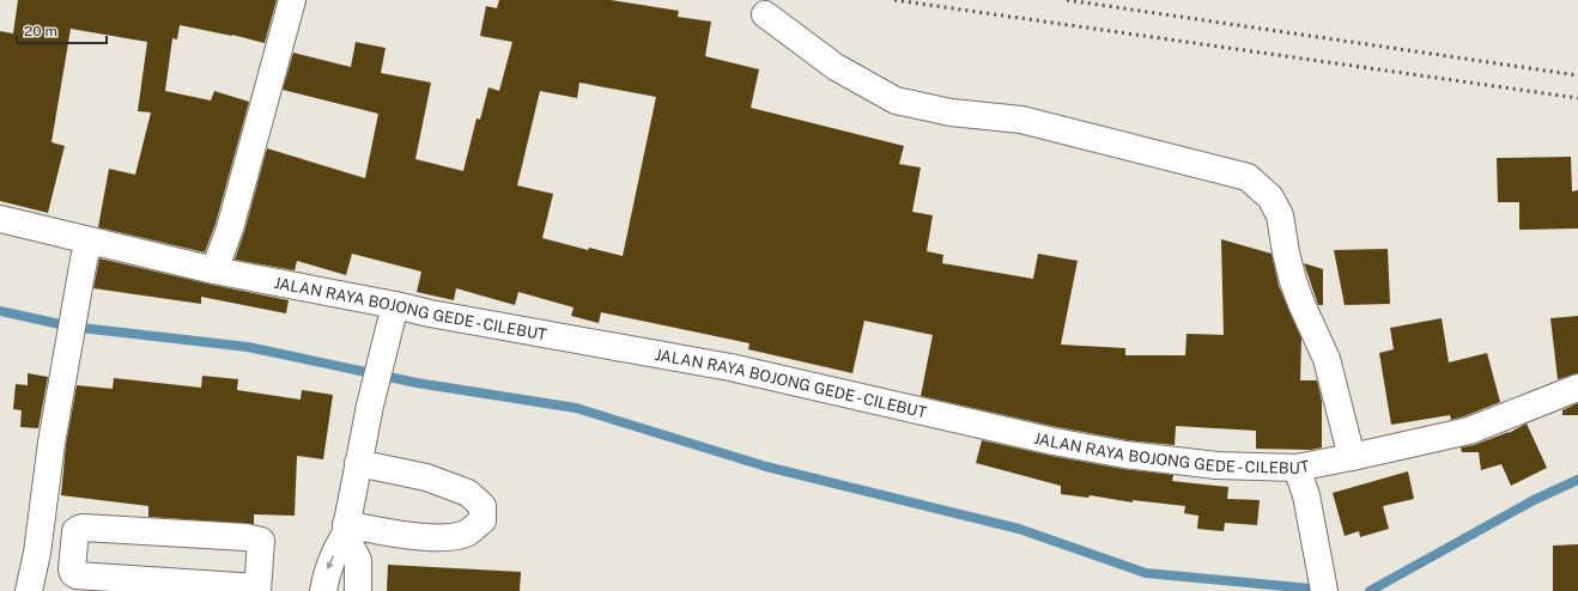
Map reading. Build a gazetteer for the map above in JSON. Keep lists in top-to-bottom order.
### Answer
{
  "streets": {
    "street": ["JALAN RAYA BOJONG GEDE - CILEBUT"]
  },
  "scale_bar": "20 m"
}
